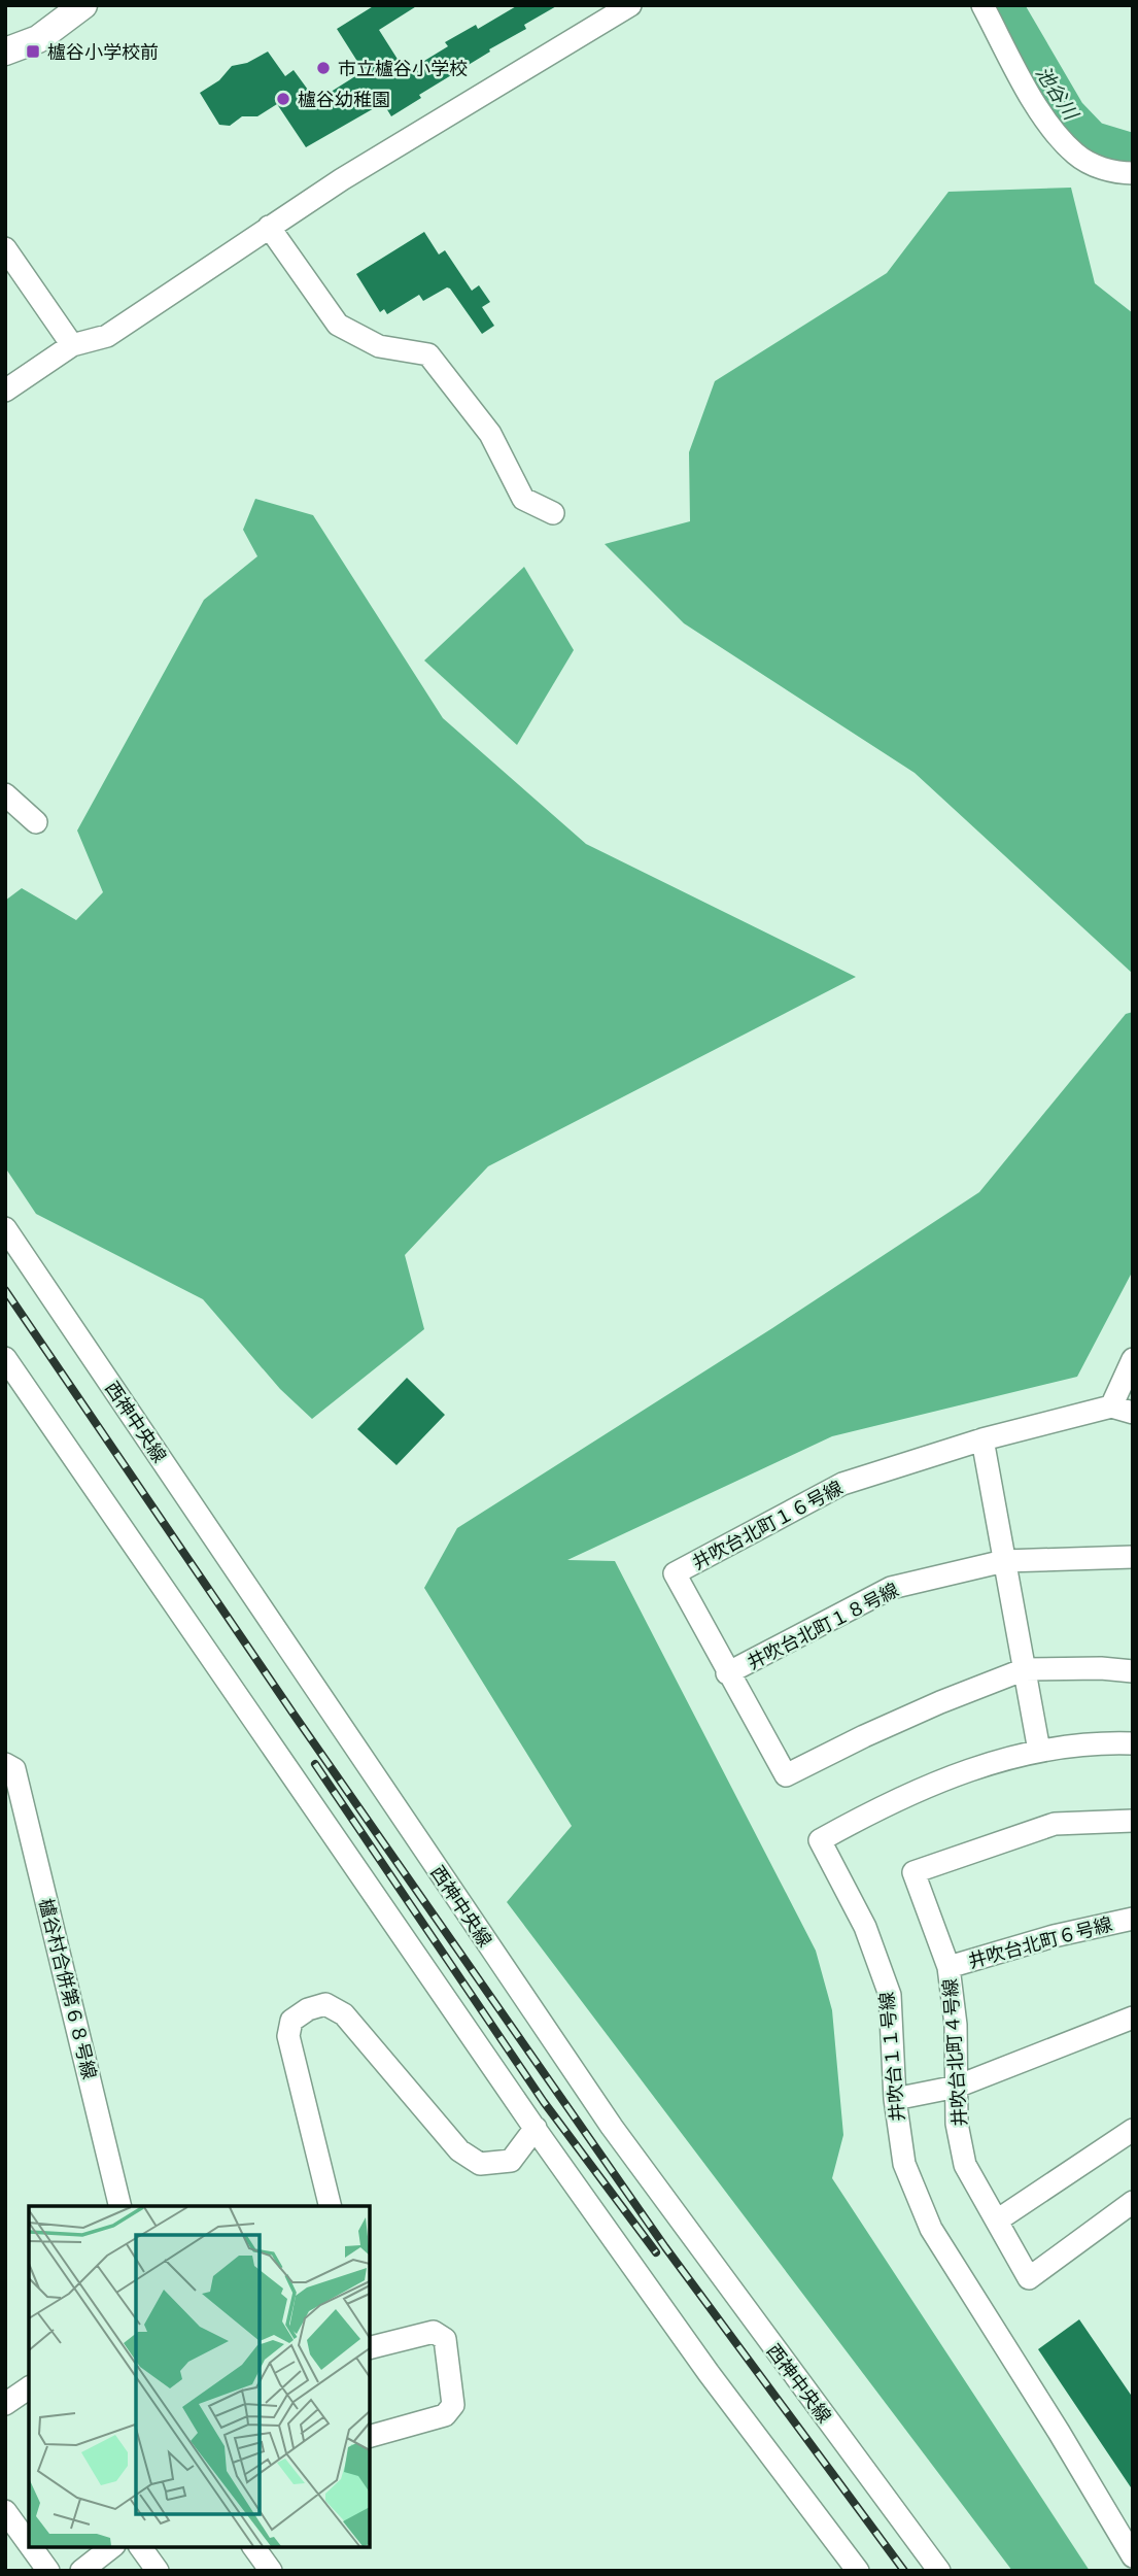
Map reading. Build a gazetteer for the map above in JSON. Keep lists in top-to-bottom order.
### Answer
{
  "streets": {
    "street": [
      "西神中央線",
      "井吹台北町１６号線",
      "井吹台北町１８号線",
      "井吹台北町６号線",
      "櫨谷村合併第６８号線",
      "井吹台北町４号線",
      "井吹台１１号線"
    ]
  },
  "crossings": [
    ["井吹台北町１６号線", "井吹台北町１８号線"],
    ["井吹台北町６号線", "井吹台北町４号線"]
  ],
  "water": ["池谷川"],
  "places": {
    "transit": ["櫨谷小学校前"],
    "other": ["市立櫨谷小学校", "櫨谷幼稚園"]
  }
}
